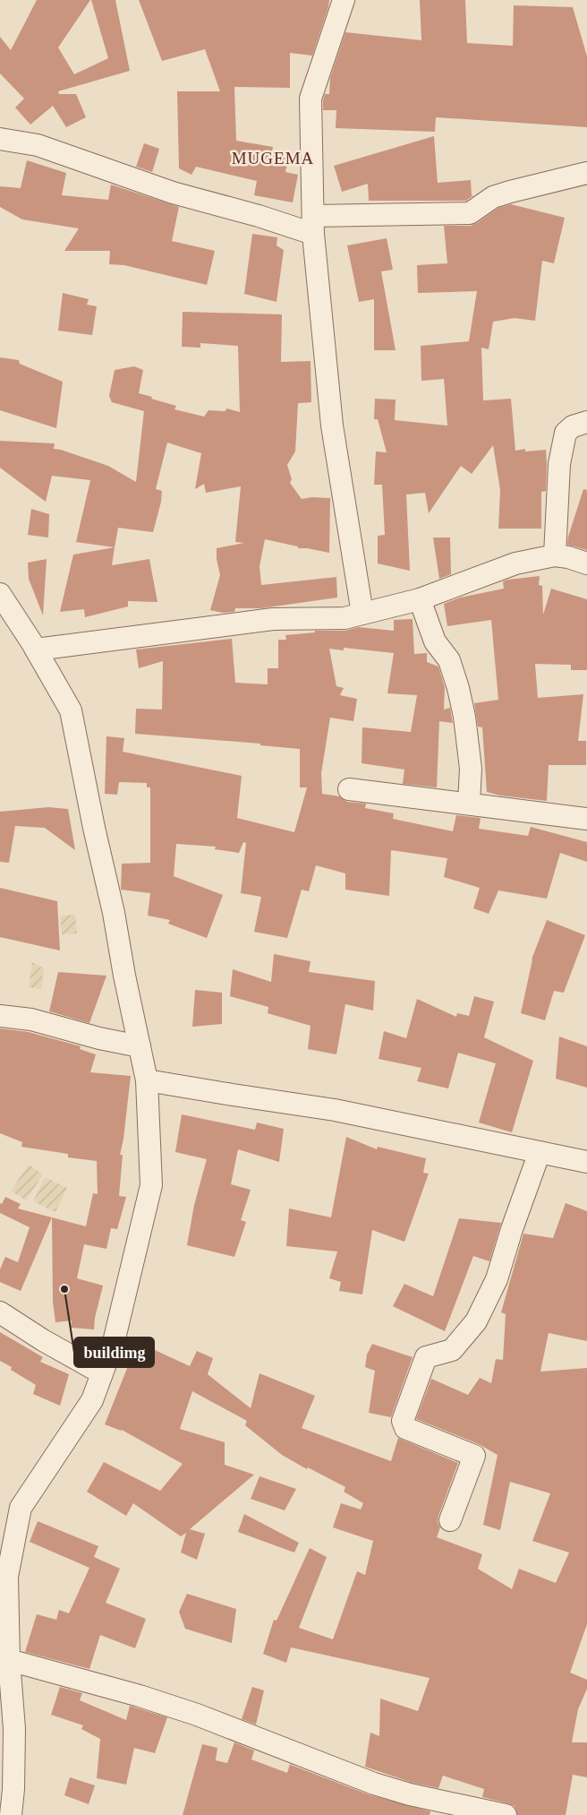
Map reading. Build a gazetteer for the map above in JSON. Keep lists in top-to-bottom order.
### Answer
{
  "districts": ["MUGEMA"],
  "places": ["buildimg"]
}
